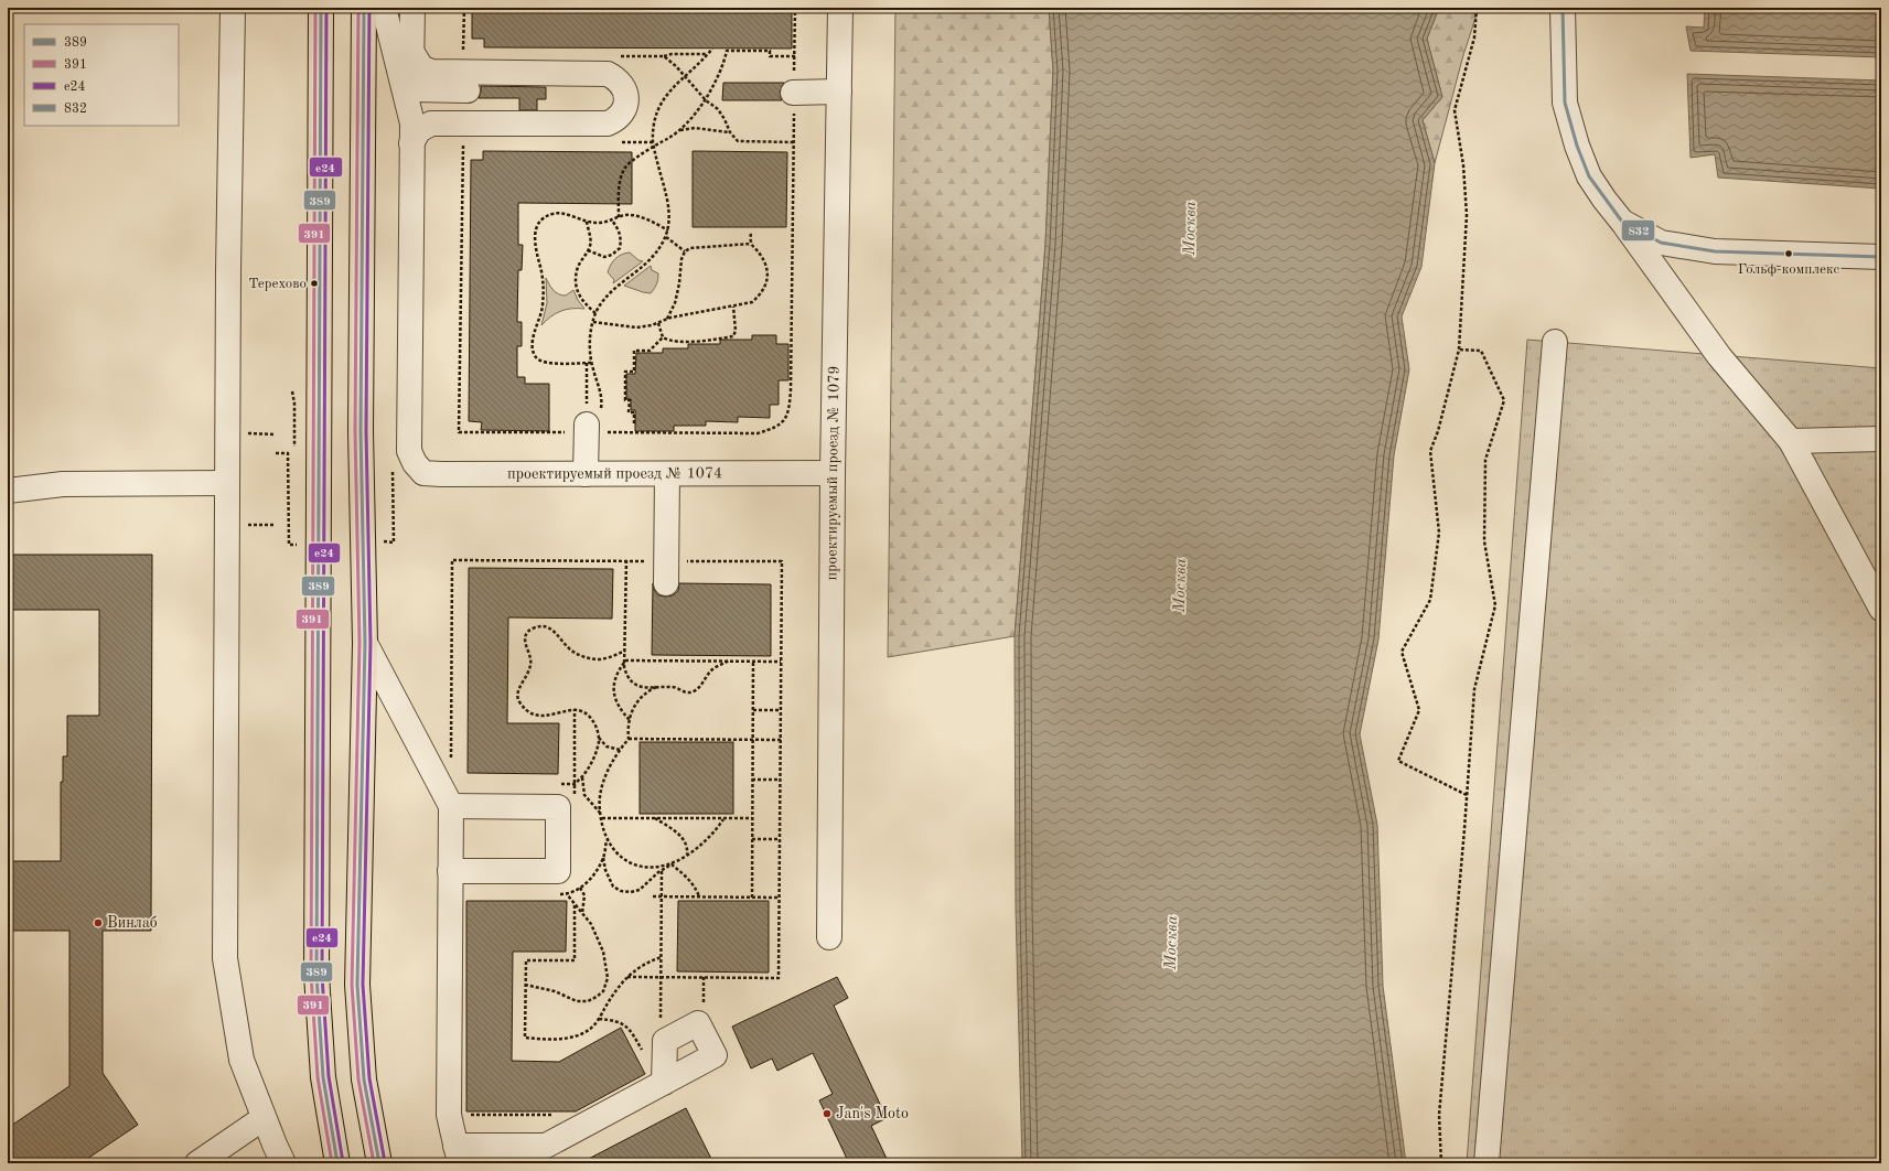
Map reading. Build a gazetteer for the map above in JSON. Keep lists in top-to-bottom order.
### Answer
{
  "streets": {
    "street": ["проектируемый проезд № 1079", "проектируемый проезд № 1074"]
  },
  "crossings": [
    ["проектируемый проезд № 1079", "проектируемый проезд № 1074"]
  ],
  "water": ["Москва"],
  "places": [
    "Гольф-комплекс",
    "Терехово",
    "Винлаб",
    "Jan's Moto"
  ],
  "lines": [
    "transit line 389",
    "transit line 391",
    "transit line е24",
    "transit line 832"
  ],
  "legend": [
    "389",
    "391",
    "е24",
    "832"
  ]
}
